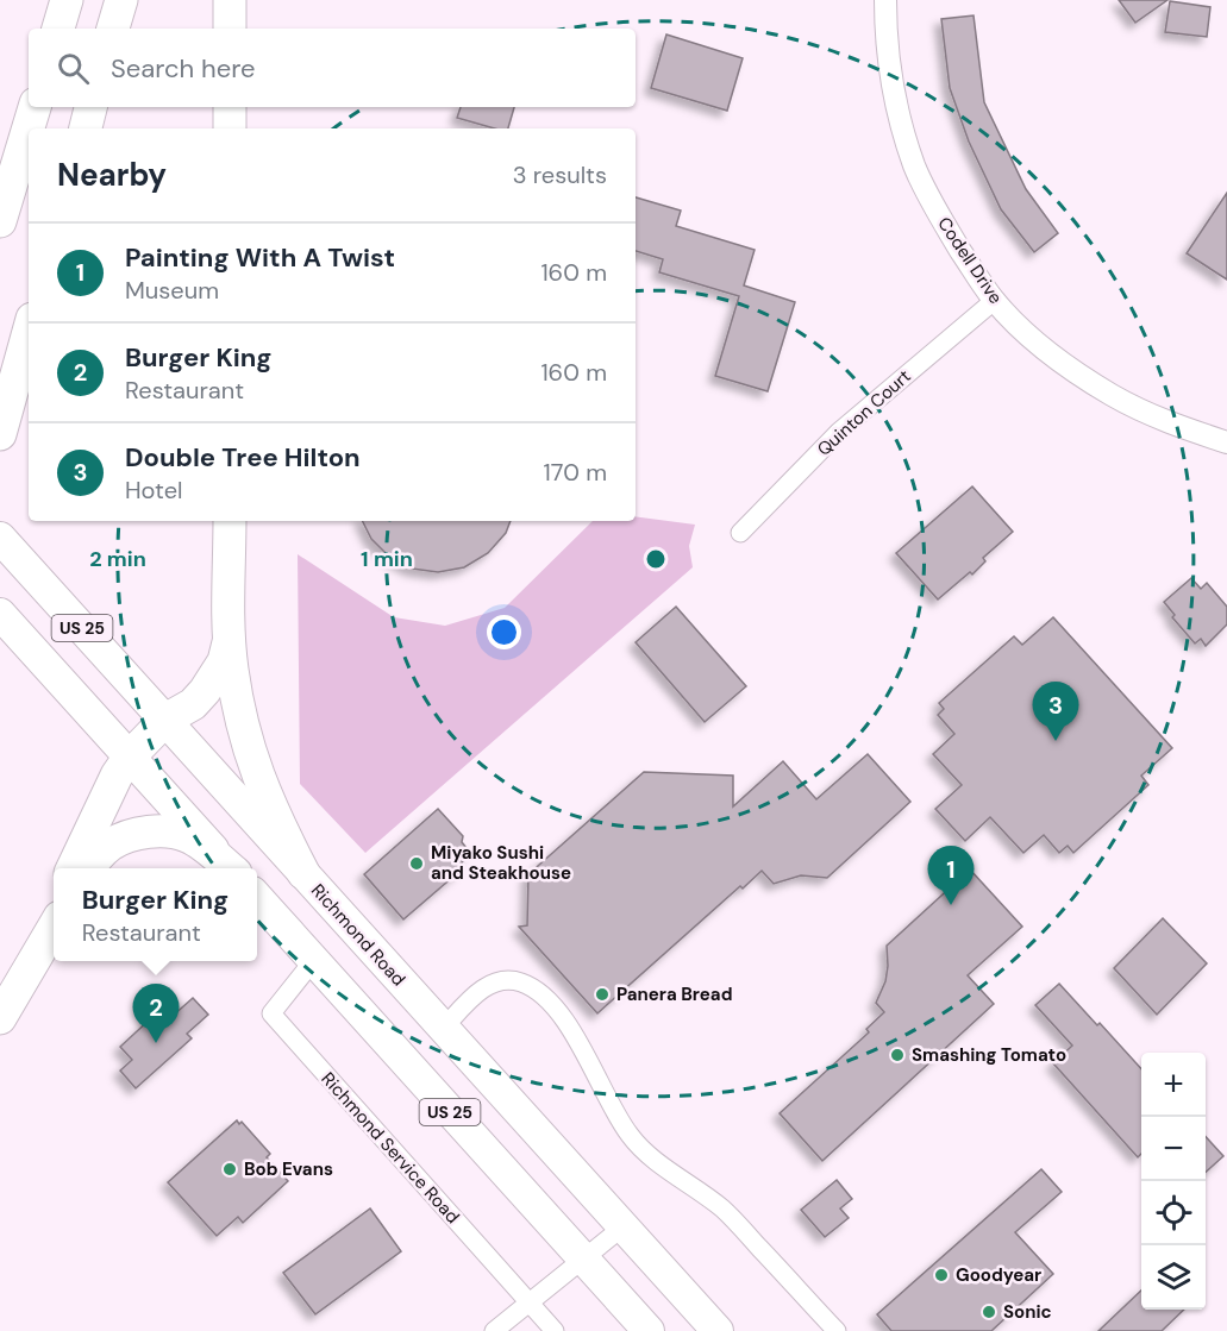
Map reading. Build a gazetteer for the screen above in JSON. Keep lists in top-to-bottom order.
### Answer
{
  "streets": {
    "highway": ["US 25", "Richmond Road"],
    "street": ["Codell Drive", "Quinton Court", "Richmond Service Road"]
  },
  "crossings": [
    ["Codell Drive", "Quinton Court"],
    ["US 25", "Richmond Service Road"]
  ],
  "places": [
    "Miyako Sushi and Steakhouse",
    "Panera Bread",
    "Smashing Tomato",
    "Bob Evans",
    "Goodyear",
    "Sonic"
  ],
  "page": {
    "search": "Search here",
    "heading": ["Nearby", "3 results"],
    "list": [
      {
        "mark": "1",
        "name": "Painting With A Twist",
        "note": "Museum",
        "value": "160 m"
      },
      {
        "mark": "2",
        "name": "Burger King",
        "note": "Restaurant",
        "value": "160 m"
      },
      {
        "mark": "3",
        "name": "Double Tree Hilton",
        "note": "Hotel",
        "value": "170 m"
      }
    ],
    "pins": ["3", "1", "2"],
    "popup": ["Burger King", "Restaurant"],
    "map_buttons": ["+", "−"]
  },
  "rings": ["1 min", "2 min"]
}
